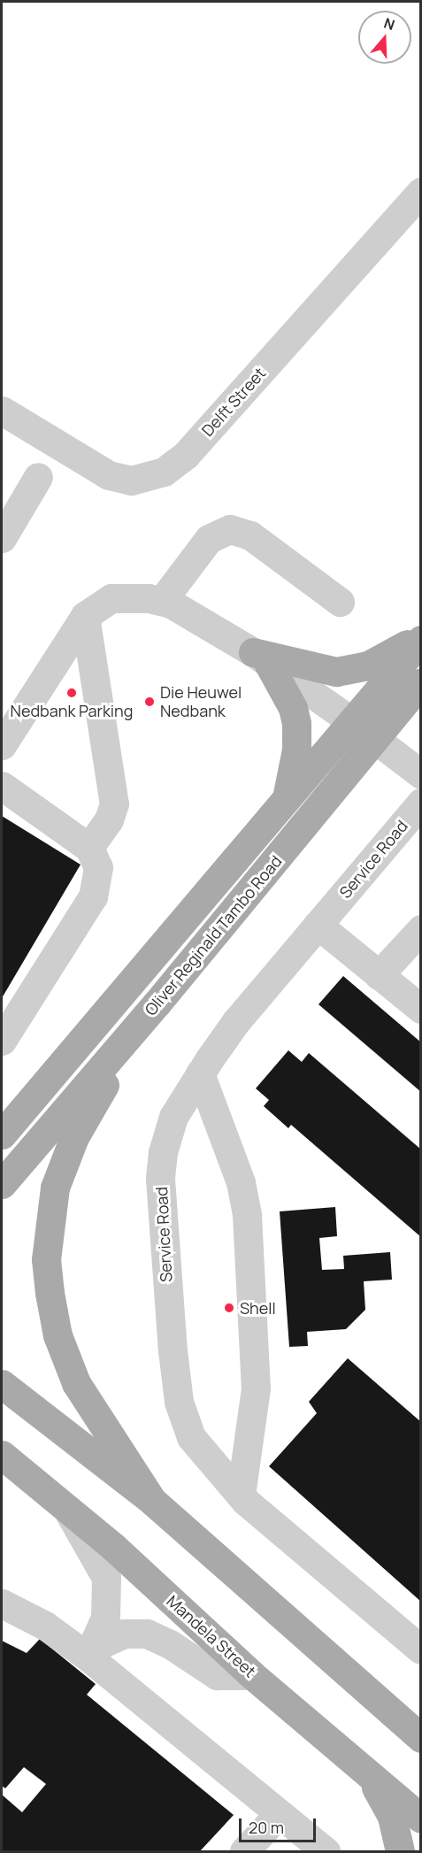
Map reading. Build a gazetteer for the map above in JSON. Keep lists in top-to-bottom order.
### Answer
{
  "streets": {
    "main road": ["Oliver Reginald Tambo Road", "Mandela Street"],
    "street": ["Delft Street", "Service Road"]
  },
  "places": ["Nedbank Parking", "Die Heuwel Nedbank", "Shell"],
  "scale_bar": "20 m",
  "north": "top"
}
